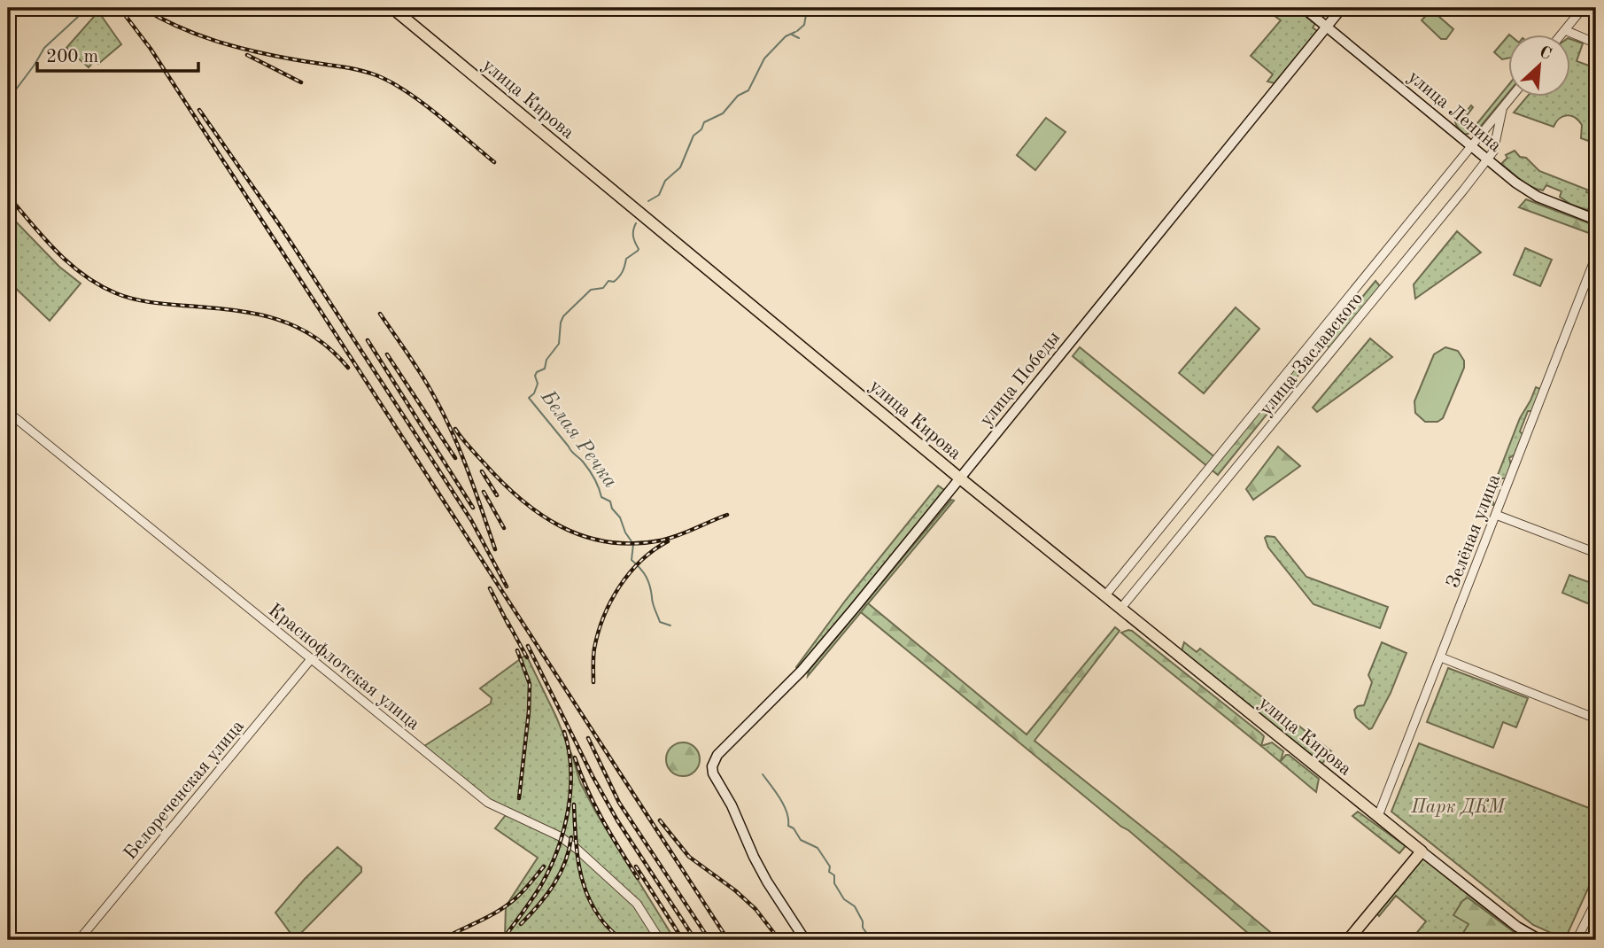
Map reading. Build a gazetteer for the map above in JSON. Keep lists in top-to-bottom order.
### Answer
{
  "streets": {
    "main road": ["улица Кирова", "улица Ленина", "улица Победы"],
    "street": [
      "улица Заславского",
      "Зелёная улица",
      "Краснофлотская улица",
      "Белореченская улица"
    ]
  },
  "crossings": [
    ["улица Кирова", "улица Заславского"],
    ["улица Кирова", "улица Победы"],
    ["улица Кирова", "Зелёная улица"],
    ["улица Ленина", "улица Заславского"],
    ["улица Ленина", "улица Победы"],
    ["Краснофлотская улица", "Белореченская улица"]
  ],
  "water": ["Белая Речка"],
  "parks": ["Парк ДКМ"],
  "scale_bar": "200 m",
  "north": "top right"
}
